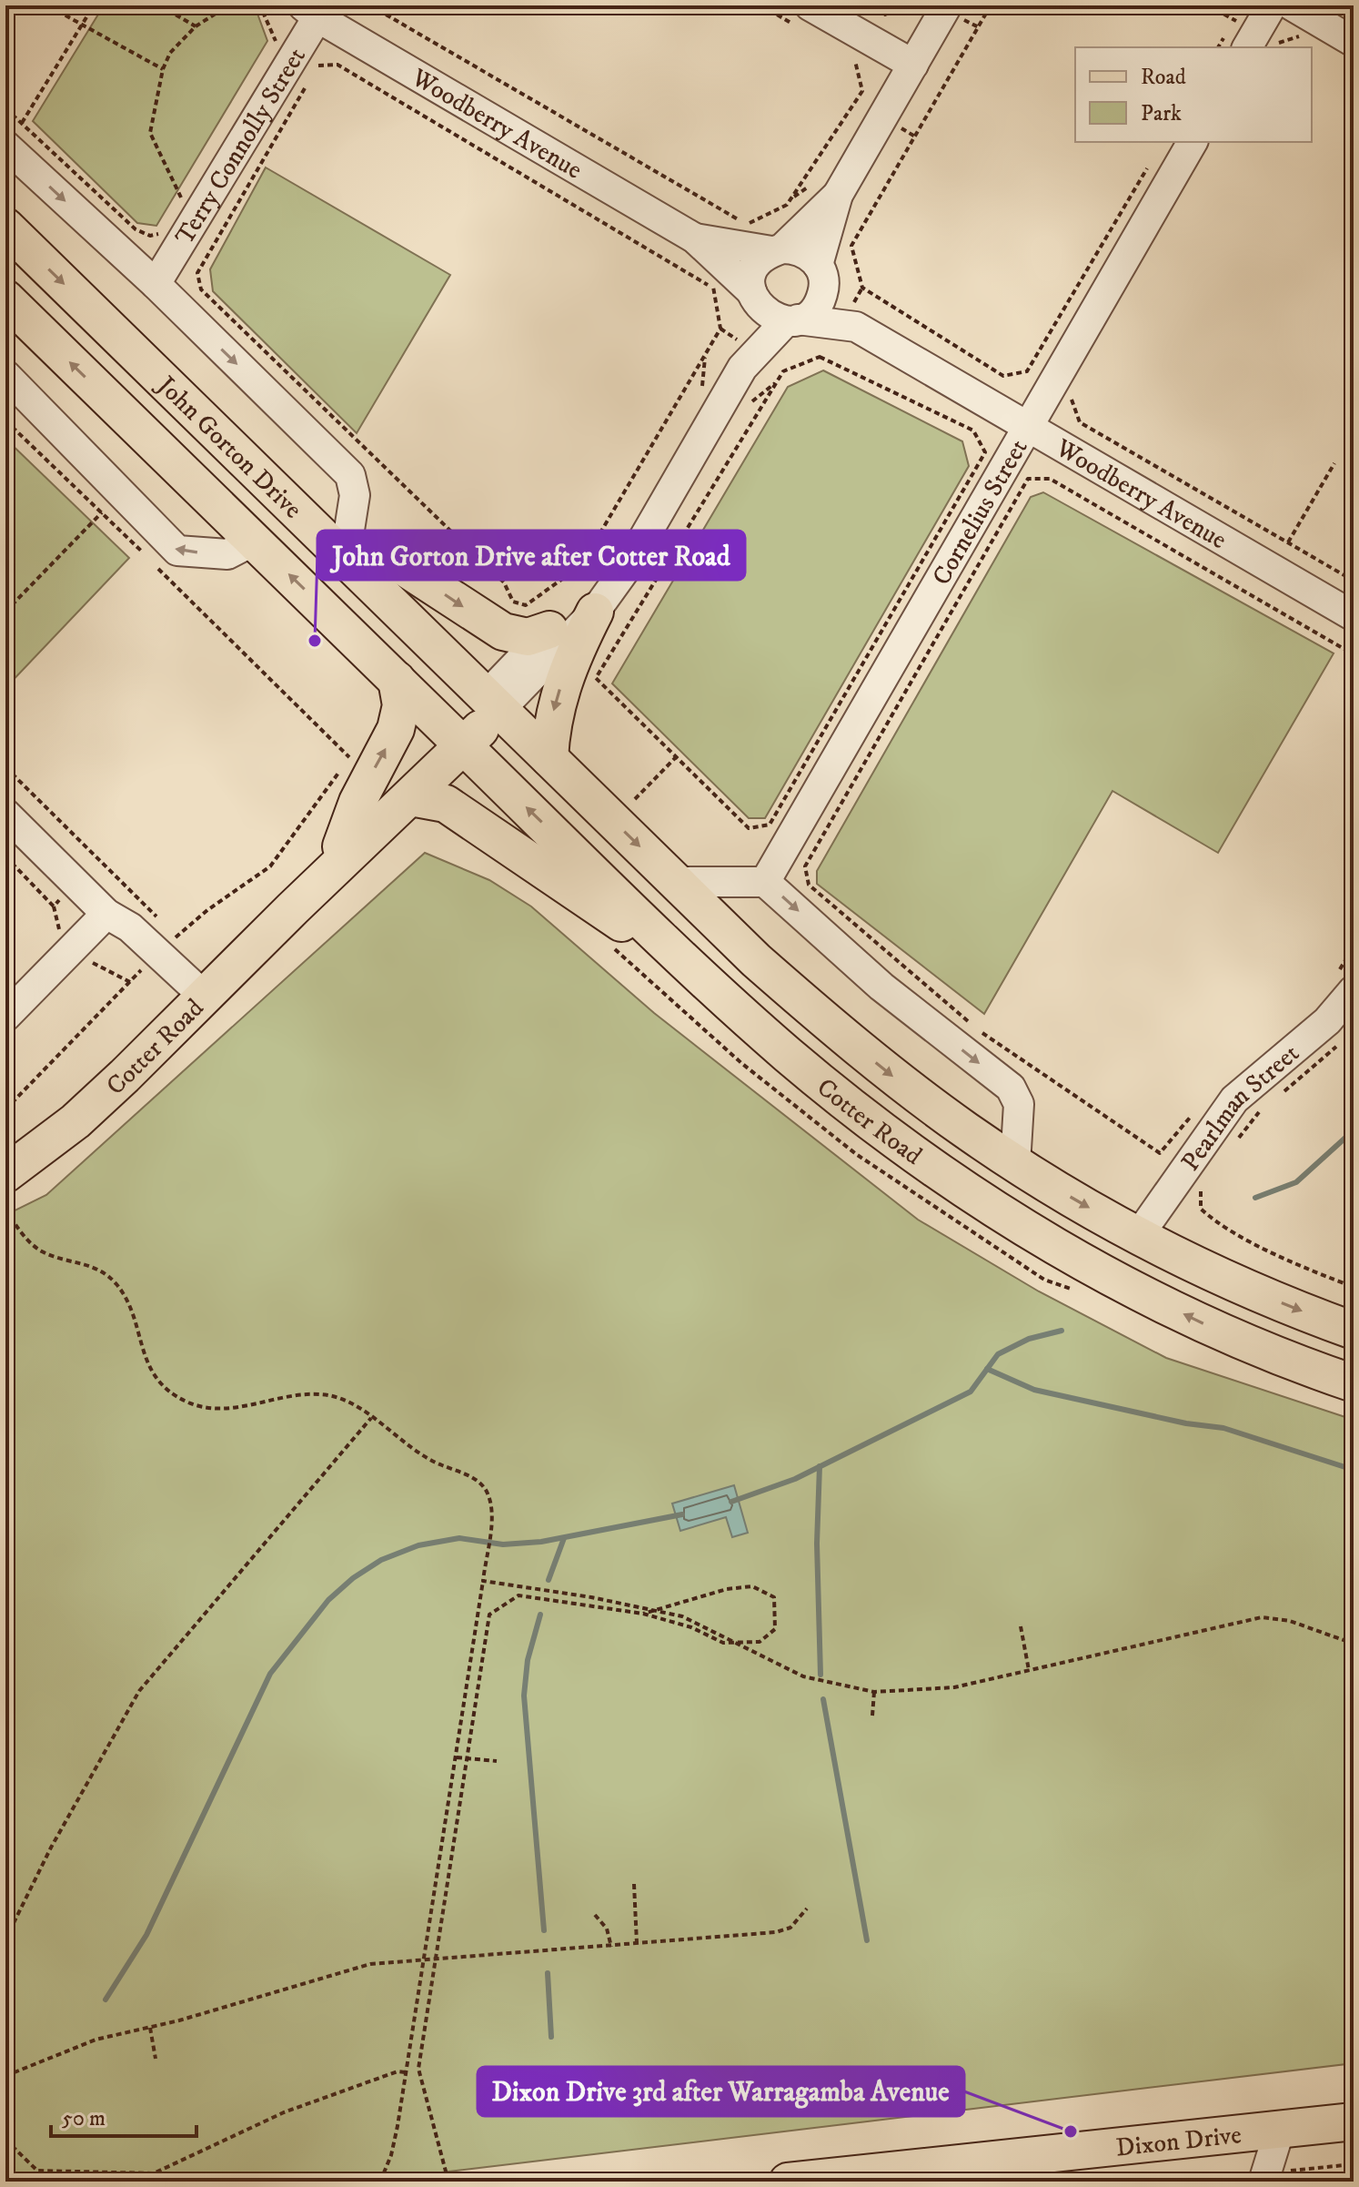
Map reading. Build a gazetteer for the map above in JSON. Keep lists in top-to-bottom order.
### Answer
{
  "streets": {
    "main road": ["John Gorton Drive", "Cotter Road", "Dixon Drive"],
    "street": [
      "Woodberry Avenue",
      "Terry Connolly Street",
      "Cornelius Street",
      "Pearlman Street"
    ]
  },
  "crossings": [
    ["Woodberry Avenue", "Terry Connolly Street"],
    ["Woodberry Avenue", "Cornelius Street"],
    ["John Gorton Drive", "Cotter Road"],
    ["Cotter Road", "Pearlman Street"]
  ],
  "places": ["John Gorton Drive after Cotter Road", "Dixon Drive 3rd after Warragamba Avenue"],
  "legend": ["Road", "Park"],
  "scale_bar": "50 m"
}
